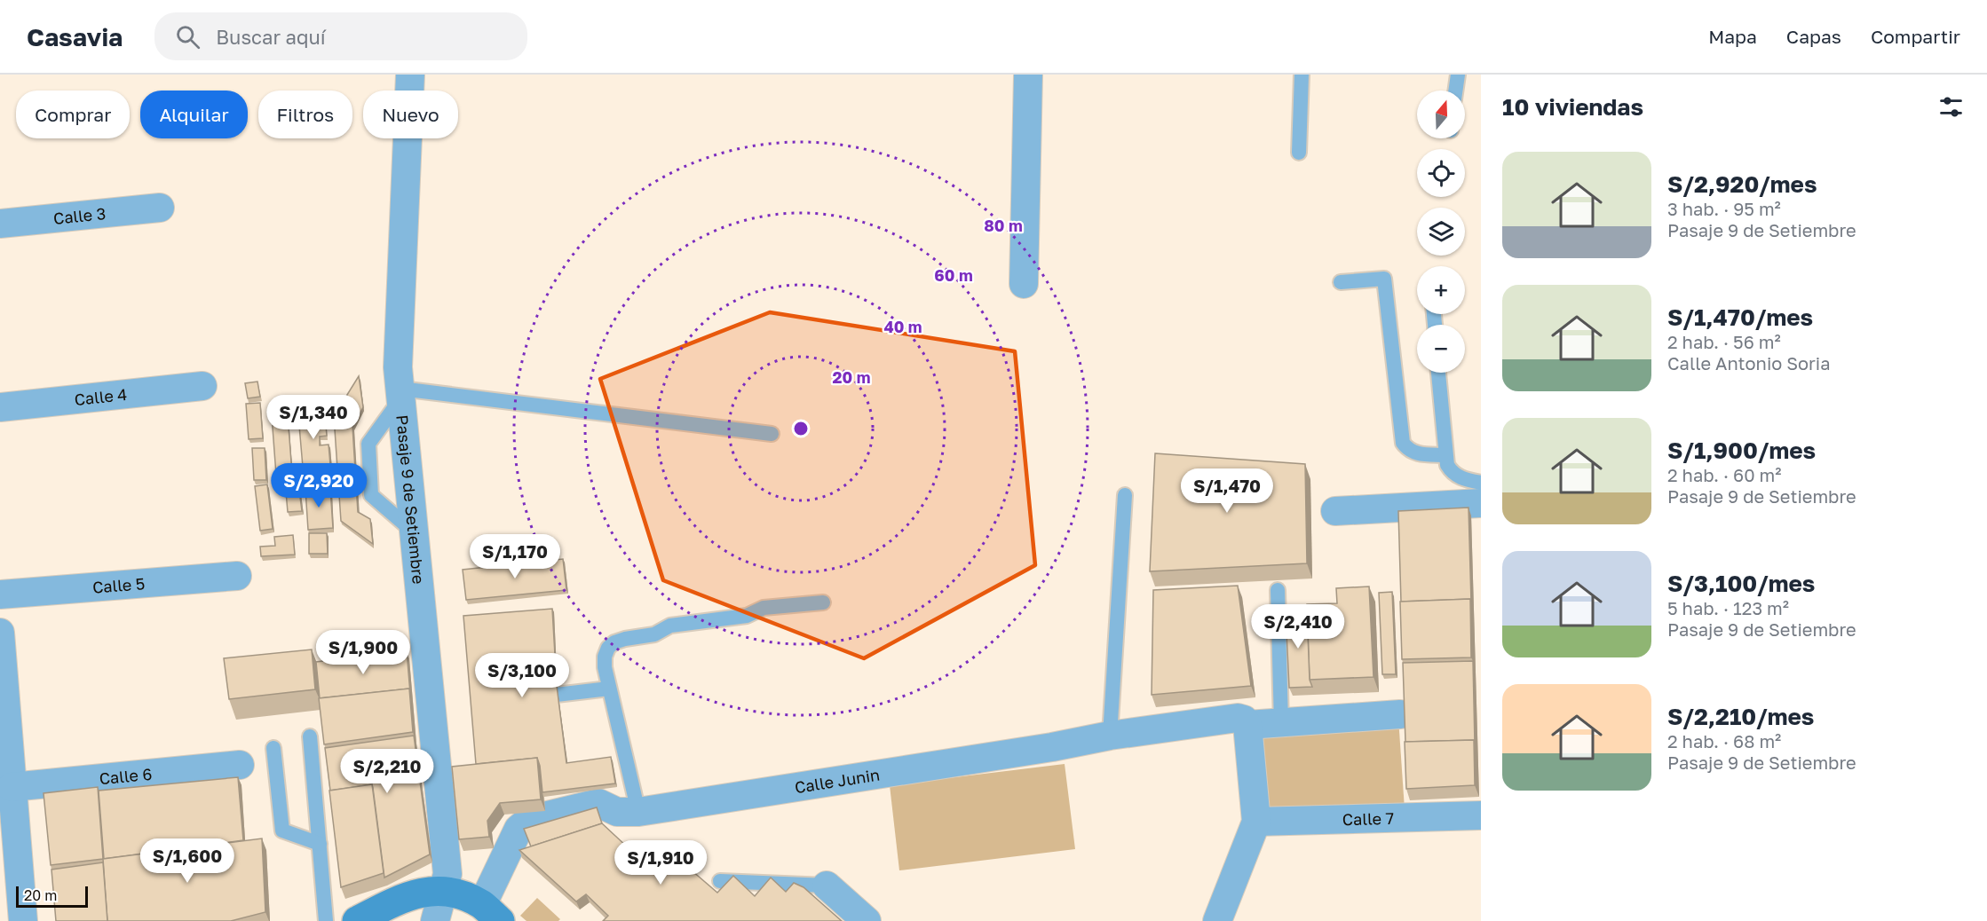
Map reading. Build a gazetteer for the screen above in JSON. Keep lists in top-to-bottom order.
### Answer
{
  "streets": {
    "street": [
      "Calle 3",
      "Calle 4",
      "Pasaje 9 de Setiembre",
      "Calle 5",
      "Calle 6",
      "Calle Junin",
      "Calle 7"
    ]
  },
  "scale_bar": "20 m",
  "north": "top",
  "page": {
    "header": "Casavia",
    "search": "Buscar aquí",
    "nav": ["Mapa", "Capas", "Compartir"],
    "heading": "10 viviendas",
    "map_buttons": ["+", "−"],
    "chip": [
      "Comprar",
      "Alquilar",
      "Filtros",
      "Nuevo"
    ],
    "list": [
      {
        "name": "S/2,920/mes",
        "note": "3 hab. · 95 m² · Pasaje 9 de Setiembre"
      },
      {
        "name": "S/1,470/mes",
        "note": "2 hab. · 56 m² · Calle Antonio Soria"
      },
      {
        "name": "S/1,900/mes",
        "note": "2 hab. · 60 m² · Pasaje 9 de Setiembre"
      },
      {
        "name": "S/3,100/mes",
        "note": "5 hab. · 123 m² · Pasaje 9 de Setiembre"
      },
      {
        "name": "S/2,210/mes",
        "note": "2 hab. · 68 m² · Pasaje 9 de Setiembre"
      }
    ],
    "price": [
      "S/1,340",
      "S/2,920",
      "S/1,470",
      "S/1,170",
      "S/2,410",
      "S/1,900",
      "S/3,100",
      "S/2,210",
      "S/1,600",
      "S/1,910"
    ],
    "scale": "20 m"
  },
  "rings": [
    "80 m",
    "60 m",
    "40 m",
    "20 m"
  ]
}
